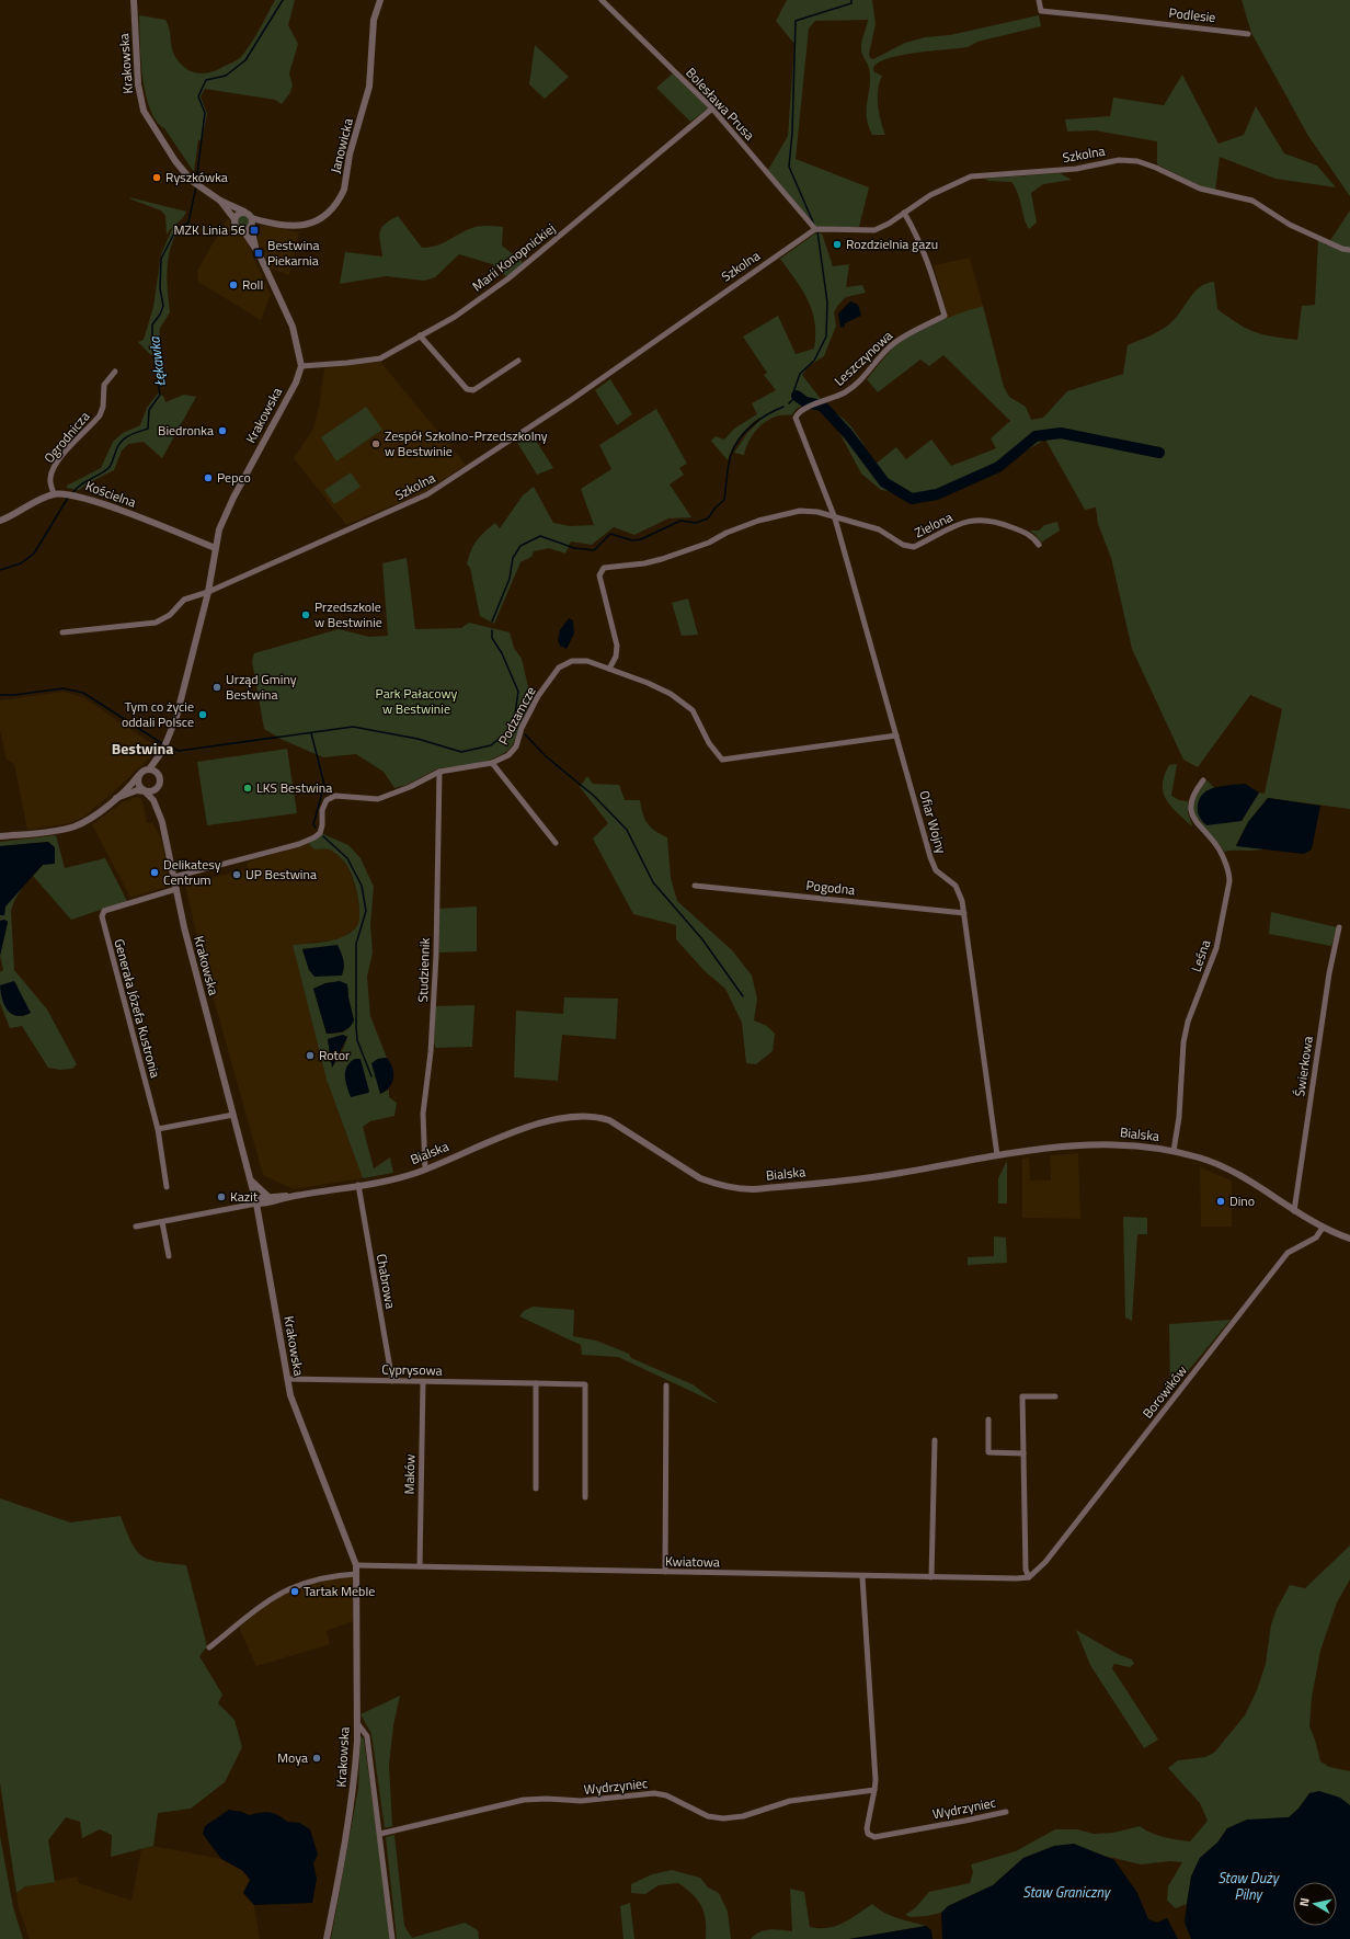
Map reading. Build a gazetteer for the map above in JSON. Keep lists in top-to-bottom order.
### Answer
{
  "streets": {
    "street": [
      "Podlesie",
      "Krakowska",
      "Bolesława Prusa",
      "Janowicka",
      "Szkolna",
      "Marii Konopnickiej",
      "Leszczynowa",
      "Ogrodnicza",
      "Kościelna",
      "Zielona",
      "Podzamcze",
      "Ofiar Wojny",
      "Pogodna",
      "Leśna",
      "Studziennik",
      "Generała Józefa Kustronia",
      "Świerkowa",
      "Bialska",
      "Chabrowa",
      "Cyprysowa",
      "Borowików",
      "Maków",
      "Kwiatowa",
      "Wydrzyniec"
    ]
  },
  "crossings": [
    ["Krakowska", "Janowicka"],
    ["Krakowska", "Szkolna"],
    ["Krakowska", "Marii Konopnickiej"],
    ["Krakowska", "Kościelna"],
    ["Krakowska", "Podzamcze"],
    ["Krakowska", "Generała Józefa Kustronia"],
    ["Krakowska", "Bialska"],
    ["Krakowska", "Cyprysowa"],
    ["Krakowska", "Kwiatowa"],
    ["Bolesława Prusa", "Szkolna"],
    ["Bolesława Prusa", "Marii Konopnickiej"],
    ["Szkolna", "Leszczynowa"],
    ["Leszczynowa", "Zielona"],
    ["Leszczynowa", "Ofiar Wojny"],
    ["Ogrodnicza", "Kościelna"],
    ["Zielona", "Ofiar Wojny"],
    ["Podzamcze", "Ofiar Wojny"],
    ["Podzamcze", "Studziennik"],
    ["Ofiar Wojny", "Pogodna"],
    ["Ofiar Wojny", "Bialska"],
    ["Leśna", "Bialska"],
    ["Studziennik", "Bialska"],
    ["Świerkowa", "Bialska"],
    ["Bialska", "Chabrowa"],
    ["Bialska", "Borowików"],
    ["Chabrowa", "Cyprysowa"],
    ["Cyprysowa", "Maków"],
    ["Borowików", "Kwiatowa"],
    ["Maków", "Kwiatowa"],
    ["Kwiatowa", "Wydrzyniec"]
  ],
  "districts": ["Bestwina"],
  "water": ["Łękawka", "Staw Duży Pilny", "Staw Graniczny"],
  "parks": ["Park Pałacowy w Bestwinie"],
  "places": {
    "other": [
      "Ryszkówka",
      "Rozdzielnia gazu",
      "Roll",
      "Biedronka",
      "Zespół Szkolno-Przedszkolny w Bestwinie",
      "Pepco",
      "Przedszkole w Bestwinie",
      "Urząd Gminy Bestwina",
      "Tym co życie oddali Polsce",
      "LKS Bestwina",
      "Delikatesy Centrum",
      "UP Bestwina",
      "Rotor",
      "Kazit",
      "Dino",
      "Tartak Meble",
      "Moya"
    ],
    "transit": ["MZK Linia 56", "Bestwina Piekarnia"]
  },
  "north": "left"
}
